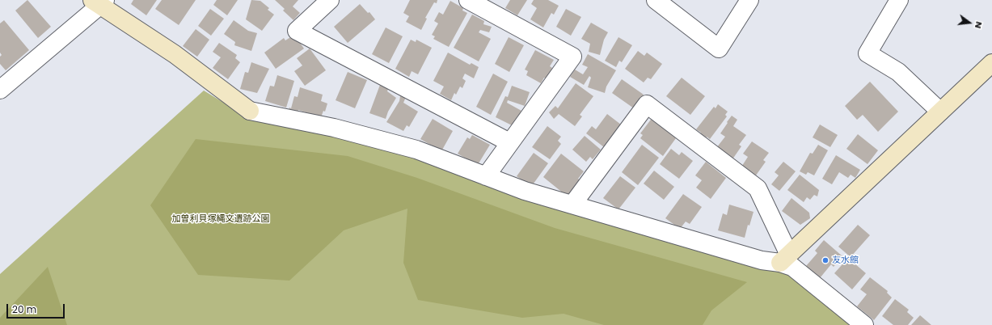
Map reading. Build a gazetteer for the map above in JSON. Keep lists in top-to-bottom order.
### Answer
{
  "parks": ["加曽利貝塚縄文遺跡公園"],
  "places": ["友水館"],
  "scale_bar": "20 m",
  "north": "right"
}
